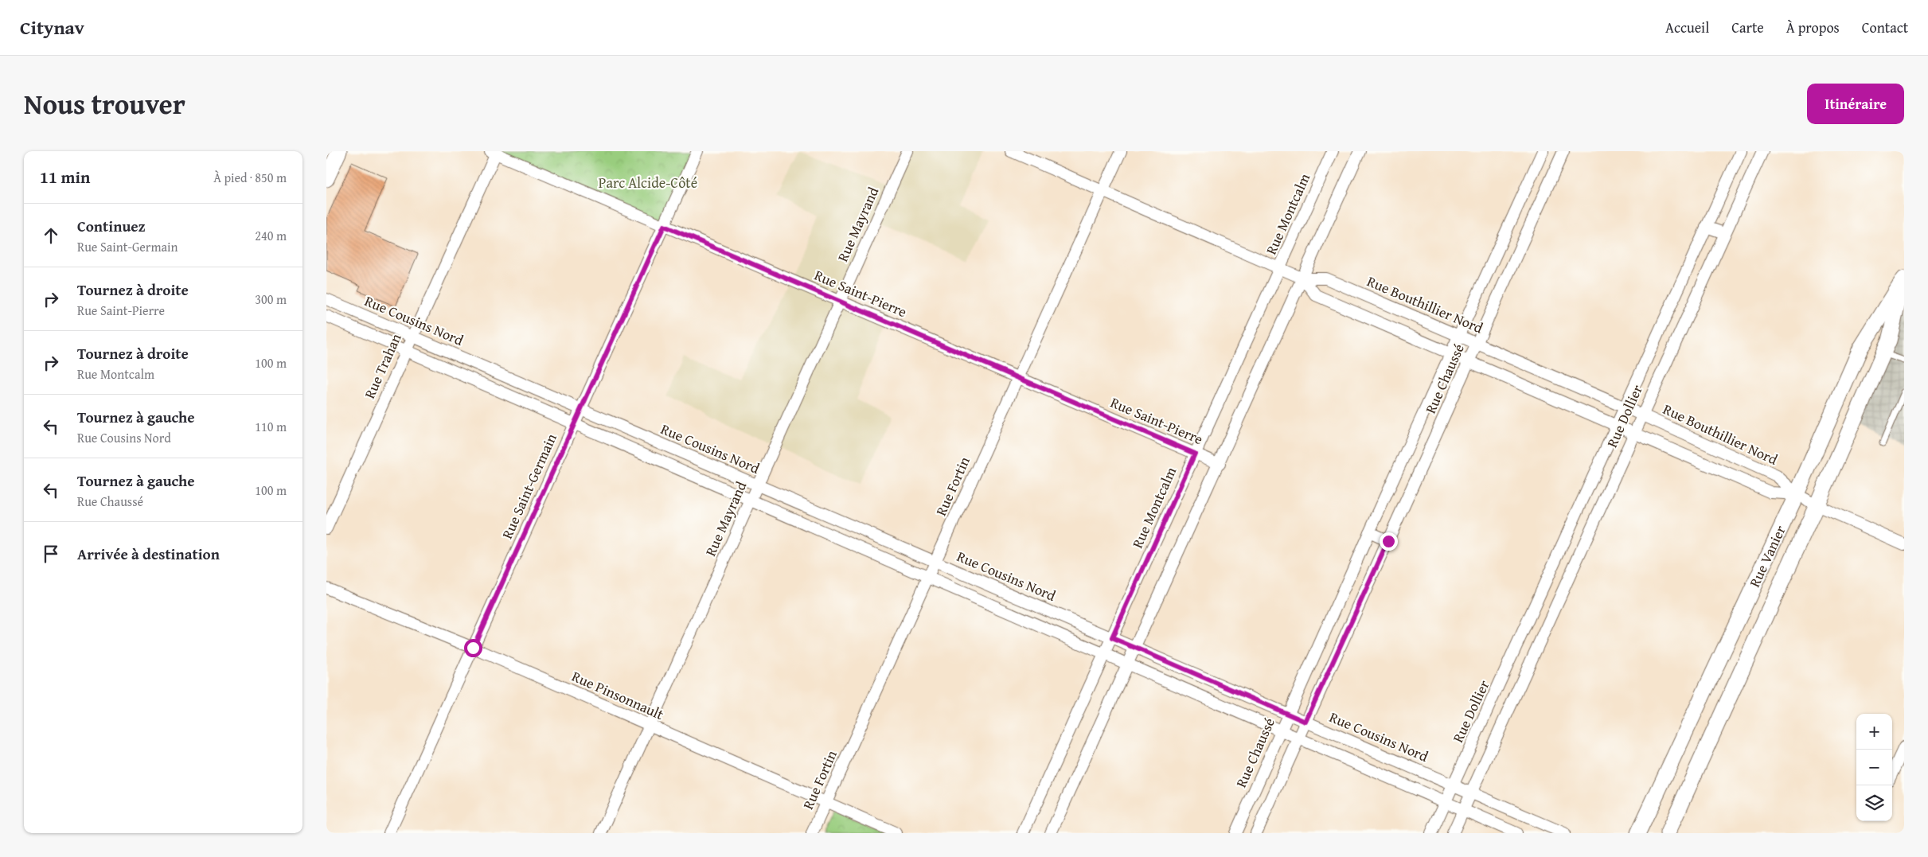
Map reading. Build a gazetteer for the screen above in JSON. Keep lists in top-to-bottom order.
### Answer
{
  "streets": {
    "street": [
      "Rue Montcalm",
      "Rue Mayrand",
      "Rue Saint-Pierre",
      "Rue Bouthillier Nord",
      "Rue Cousins Nord",
      "Rue Trahan",
      "Rue Chaussé",
      "Rue Dollier",
      "Rue Saint-Germain",
      "Rue Fortin",
      "Rue Vanier",
      "Rue Pinsonnault"
    ]
  },
  "crossings": [
    ["Rue Montcalm", "Rue Saint-Pierre"],
    ["Rue Montcalm", "Rue Bouthillier Nord"],
    ["Rue Montcalm", "Rue Cousins Nord"],
    ["Rue Mayrand", "Rue Saint-Pierre"],
    ["Rue Mayrand", "Rue Cousins Nord"],
    ["Rue Mayrand", "Rue Pinsonnault"],
    ["Rue Saint-Pierre", "Rue Trahan"],
    ["Rue Saint-Pierre", "Rue Saint-Germain"],
    ["Rue Saint-Pierre", "Rue Fortin"],
    ["Rue Bouthillier Nord", "Rue Chaussé"],
    ["Rue Bouthillier Nord", "Rue Dollier"],
    ["Rue Bouthillier Nord", "Rue Fortin"],
    ["Rue Bouthillier Nord", "Rue Vanier"],
    ["Rue Cousins Nord", "Rue Trahan"],
    ["Rue Cousins Nord", "Rue Chaussé"],
    ["Rue Cousins Nord", "Rue Dollier"],
    ["Rue Cousins Nord", "Rue Saint-Germain"],
    ["Rue Cousins Nord", "Rue Fortin"],
    ["Rue Saint-Germain", "Rue Pinsonnault"],
    ["Rue Fortin", "Rue Pinsonnault"]
  ],
  "parks": ["Parc Alcide-Côté"],
  "page": {
    "header": "Citynav",
    "nav": [
      "Accueil",
      "Carte",
      "À propos",
      "Contact"
    ],
    "title": "Nous trouver",
    "buttons": "Itinéraire",
    "heading": ["11 min", "À pied · 850 m"],
    "list": [
      ["Continuez", "Rue Saint-Germain", "240 m"],
      ["Tournez à droite", "Rue Saint-Pierre", "300 m"],
      ["Tournez à droite", "Rue Montcalm", "100 m"],
      ["Tournez à gauche", "Rue Cousins Nord", "110 m"],
      ["Tournez à gauche", "Rue Chaussé", "100 m"],
      "Arrivée à destination"
    ],
    "map_buttons": ["+", "−"]
  }
}
